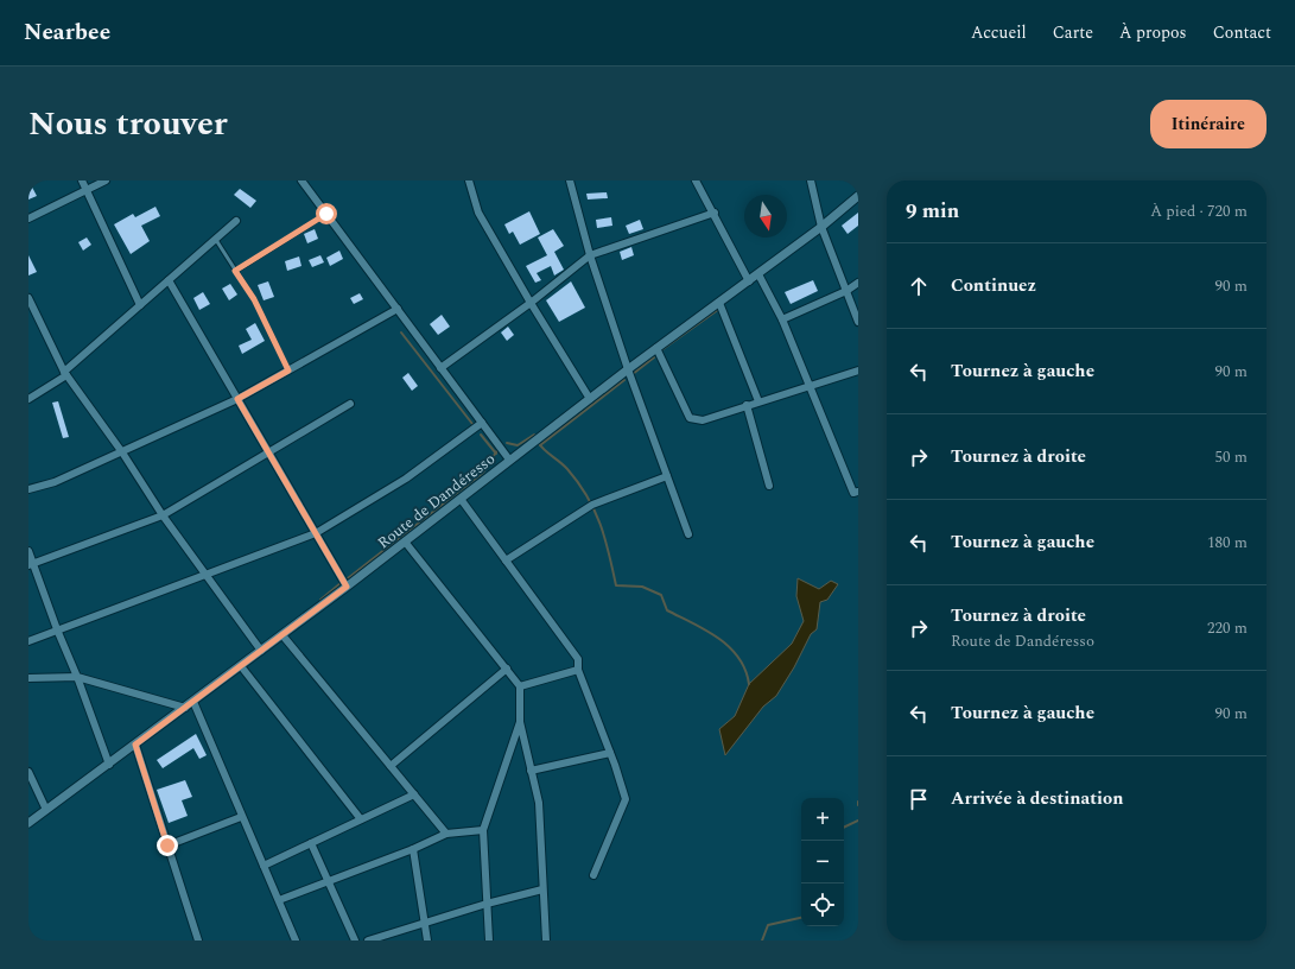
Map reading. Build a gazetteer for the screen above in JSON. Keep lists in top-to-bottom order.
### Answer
{
  "streets": {
    "street": ["Route de Dandéresso"]
  },
  "north": "bottom",
  "page": {
    "header": "Nearbee",
    "nav": [
      "Accueil",
      "Carte",
      "À propos",
      "Contact"
    ],
    "title": "Nous trouver",
    "buttons": "Itinéraire",
    "heading": ["9 min", "À pied · 720 m"],
    "list": [
      ["Continuez", "90 m"],
      ["Tournez à gauche", "90 m"],
      ["Tournez à droite", "50 m"],
      ["Tournez à gauche", "180 m"],
      ["Tournez à droite", "Route de Dandéresso", "220 m"],
      ["Tournez à gauche", "90 m"],
      "Arrivée à destination"
    ],
    "map_buttons": ["+", "−"]
  }
}
